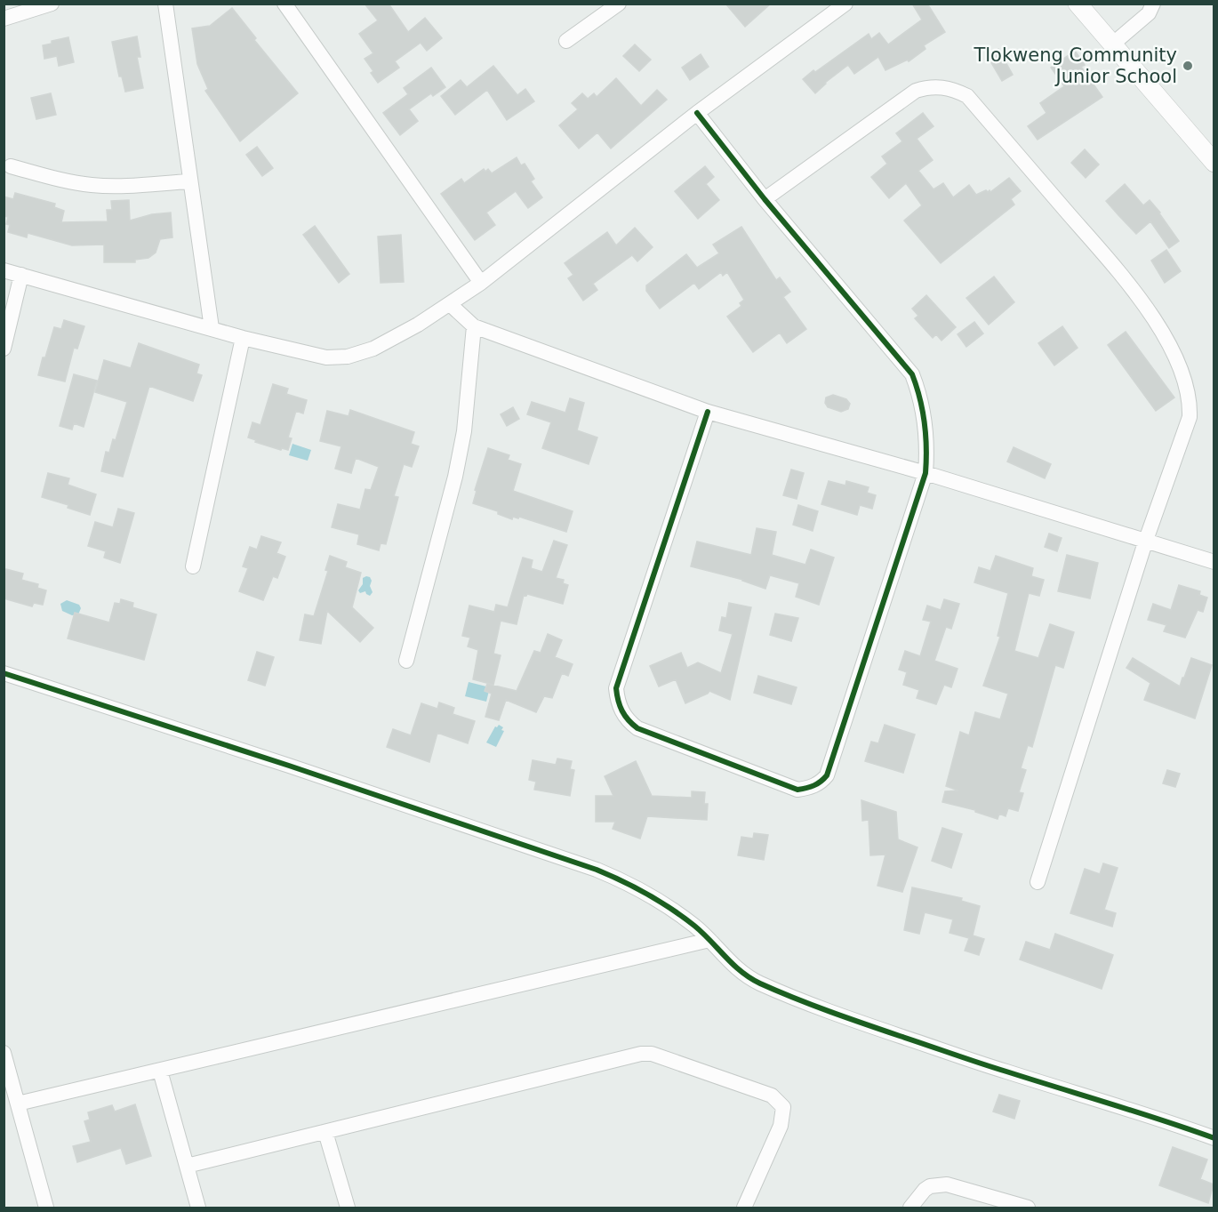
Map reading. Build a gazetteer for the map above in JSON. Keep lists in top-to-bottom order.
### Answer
{
  "places": ["Tlokweng Community Junior School"]
}
